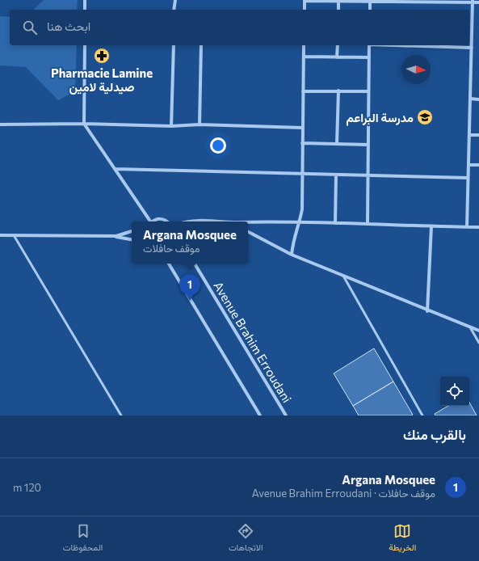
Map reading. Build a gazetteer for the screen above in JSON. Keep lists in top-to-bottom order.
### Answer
{
  "streets": {
    "street": ["Avenue Brahim Erroudani"]
  },
  "places": {
    "pharmacy": ["Pharmacie Lamine صيدلية لامين"],
    "school or university": ["مدرسة البراعم"]
  },
  "north": "right",
  "page": {
    "search": "ابحث هنا",
    "popup": ["Argana Mosquee", "موقف حافلات"],
    "pins": "1",
    "heading": "بالقرب منك",
    "list": [
      {
        "mark": "1",
        "name": "Argana Mosquee",
        "note": "موقف حافلات · Avenue Brahim Erroudani",
        "value": "120 m"
      }
    ],
    "nav": ["الخريطة", "الاتجاهات", "المحفوظات"]
  }
}
